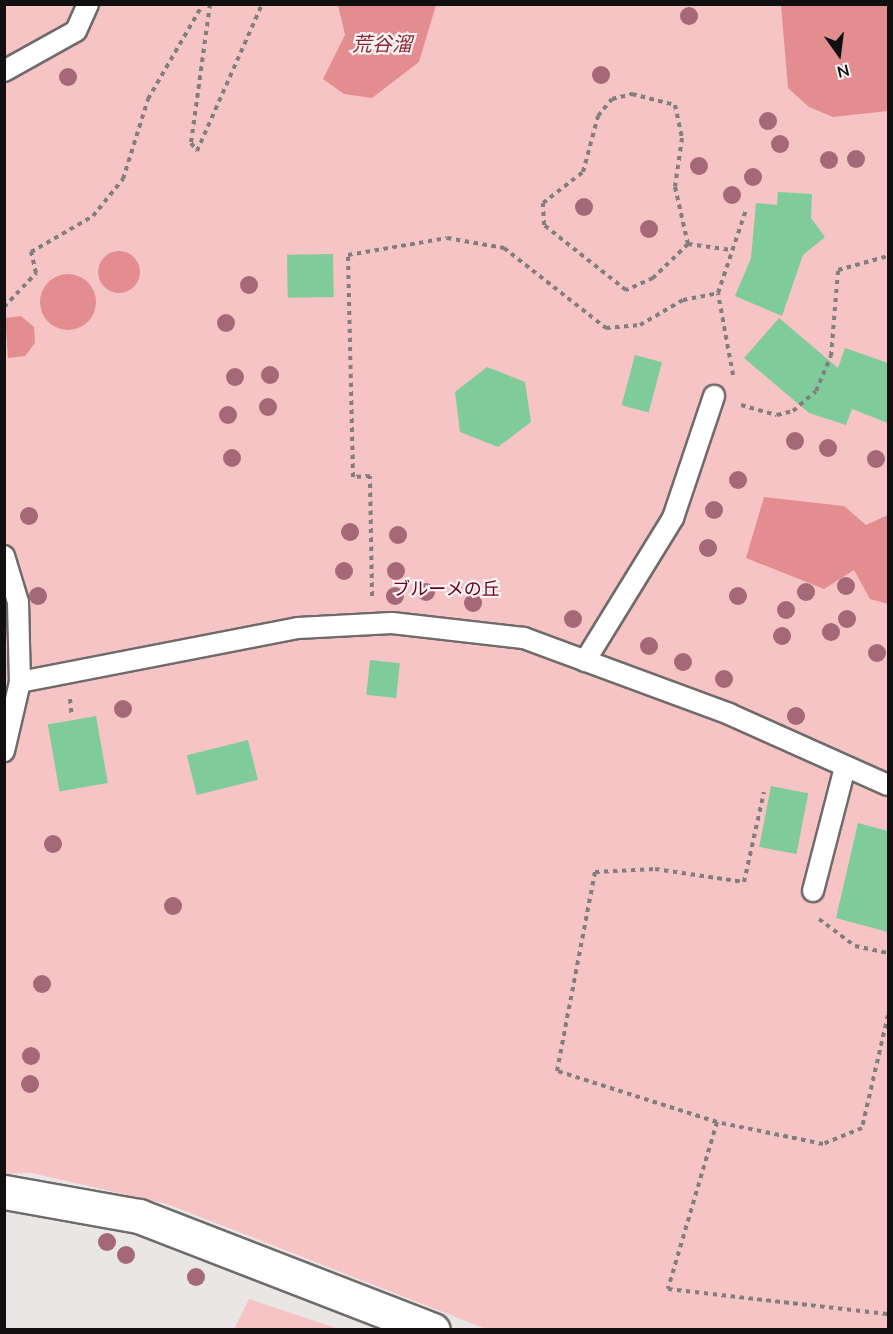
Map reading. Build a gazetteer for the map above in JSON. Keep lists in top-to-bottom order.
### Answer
{
  "water": ["荒谷溜"],
  "parks": ["ブルーメの丘"],
  "north": "bottom"
}
